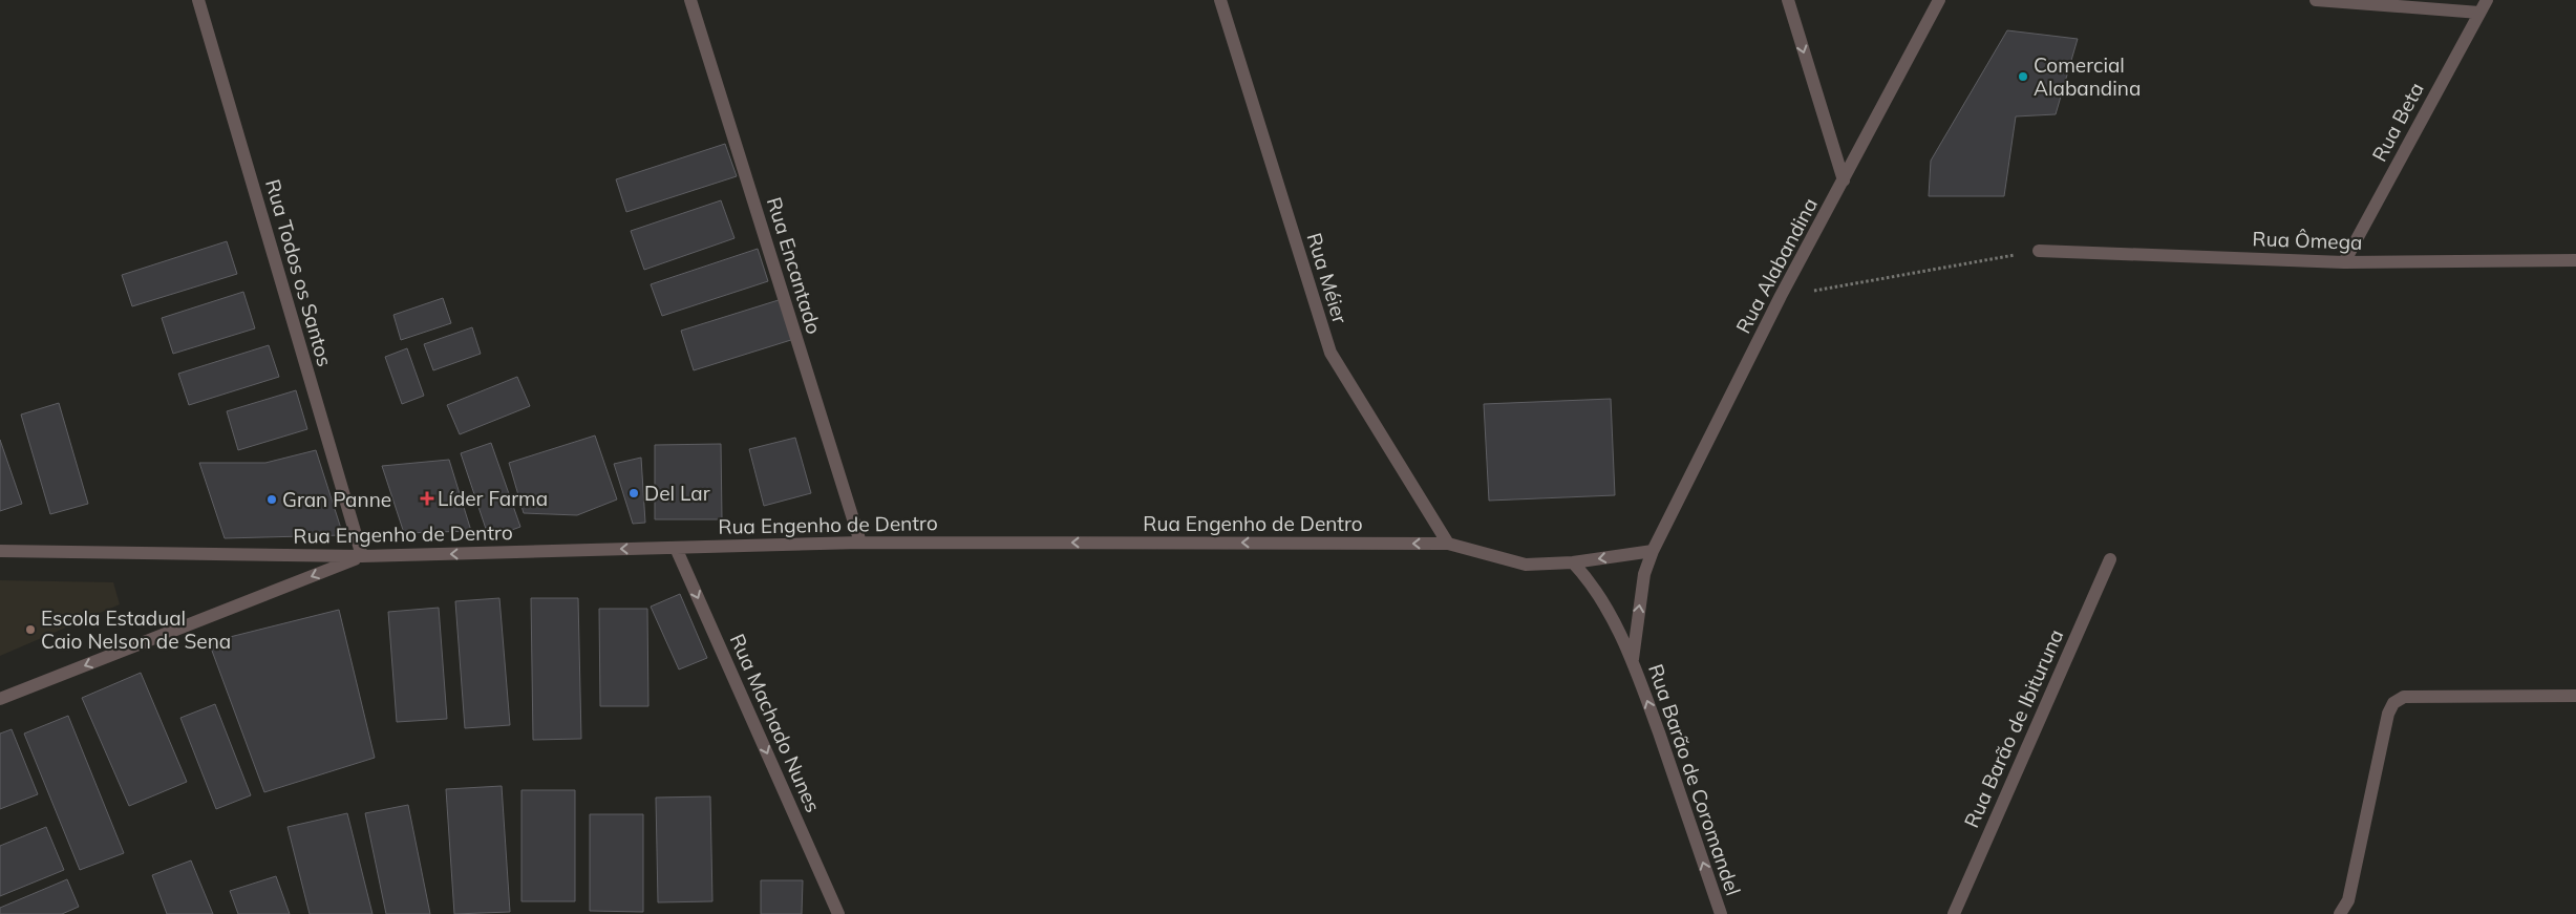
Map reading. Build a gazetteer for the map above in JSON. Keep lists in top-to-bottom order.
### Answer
{
  "streets": {
    "street": [
      "Rua Beta",
      "Rua Ômega",
      "Rua Encantado",
      "Rua Alabandina",
      "Rua Todos os Santos",
      "Rua Méier",
      "Rua Engenho de Dentro",
      "Rua Machado Nunes",
      "Rua Barão de Ibituruna",
      "Rua Barão de Coromandel"
    ]
  },
  "crossings": [
    ["Rua Beta", "Rua Ômega"],
    ["Rua Encantado", "Rua Engenho de Dentro"],
    ["Rua Alabandina", "Rua Engenho de Dentro"],
    ["Rua Alabandina", "Rua Barão de Coromandel"],
    ["Rua Todos os Santos", "Rua Engenho de Dentro"],
    ["Rua Méier", "Rua Engenho de Dentro"],
    ["Rua Engenho de Dentro", "Rua Machado Nunes"],
    ["Rua Engenho de Dentro", "Rua Barão de Coromandel"]
  ],
  "one_way": ["Rua Engenho de Dentro", "Rua Machado Nunes"],
  "places": {
    "other": [
      "Comercial Alabandina",
      "Del Lar",
      "Gran Panne",
      "Escola Estadual Caio Nelson de Sena"
    ],
    "health": ["Líder Farma"]
  }
}
